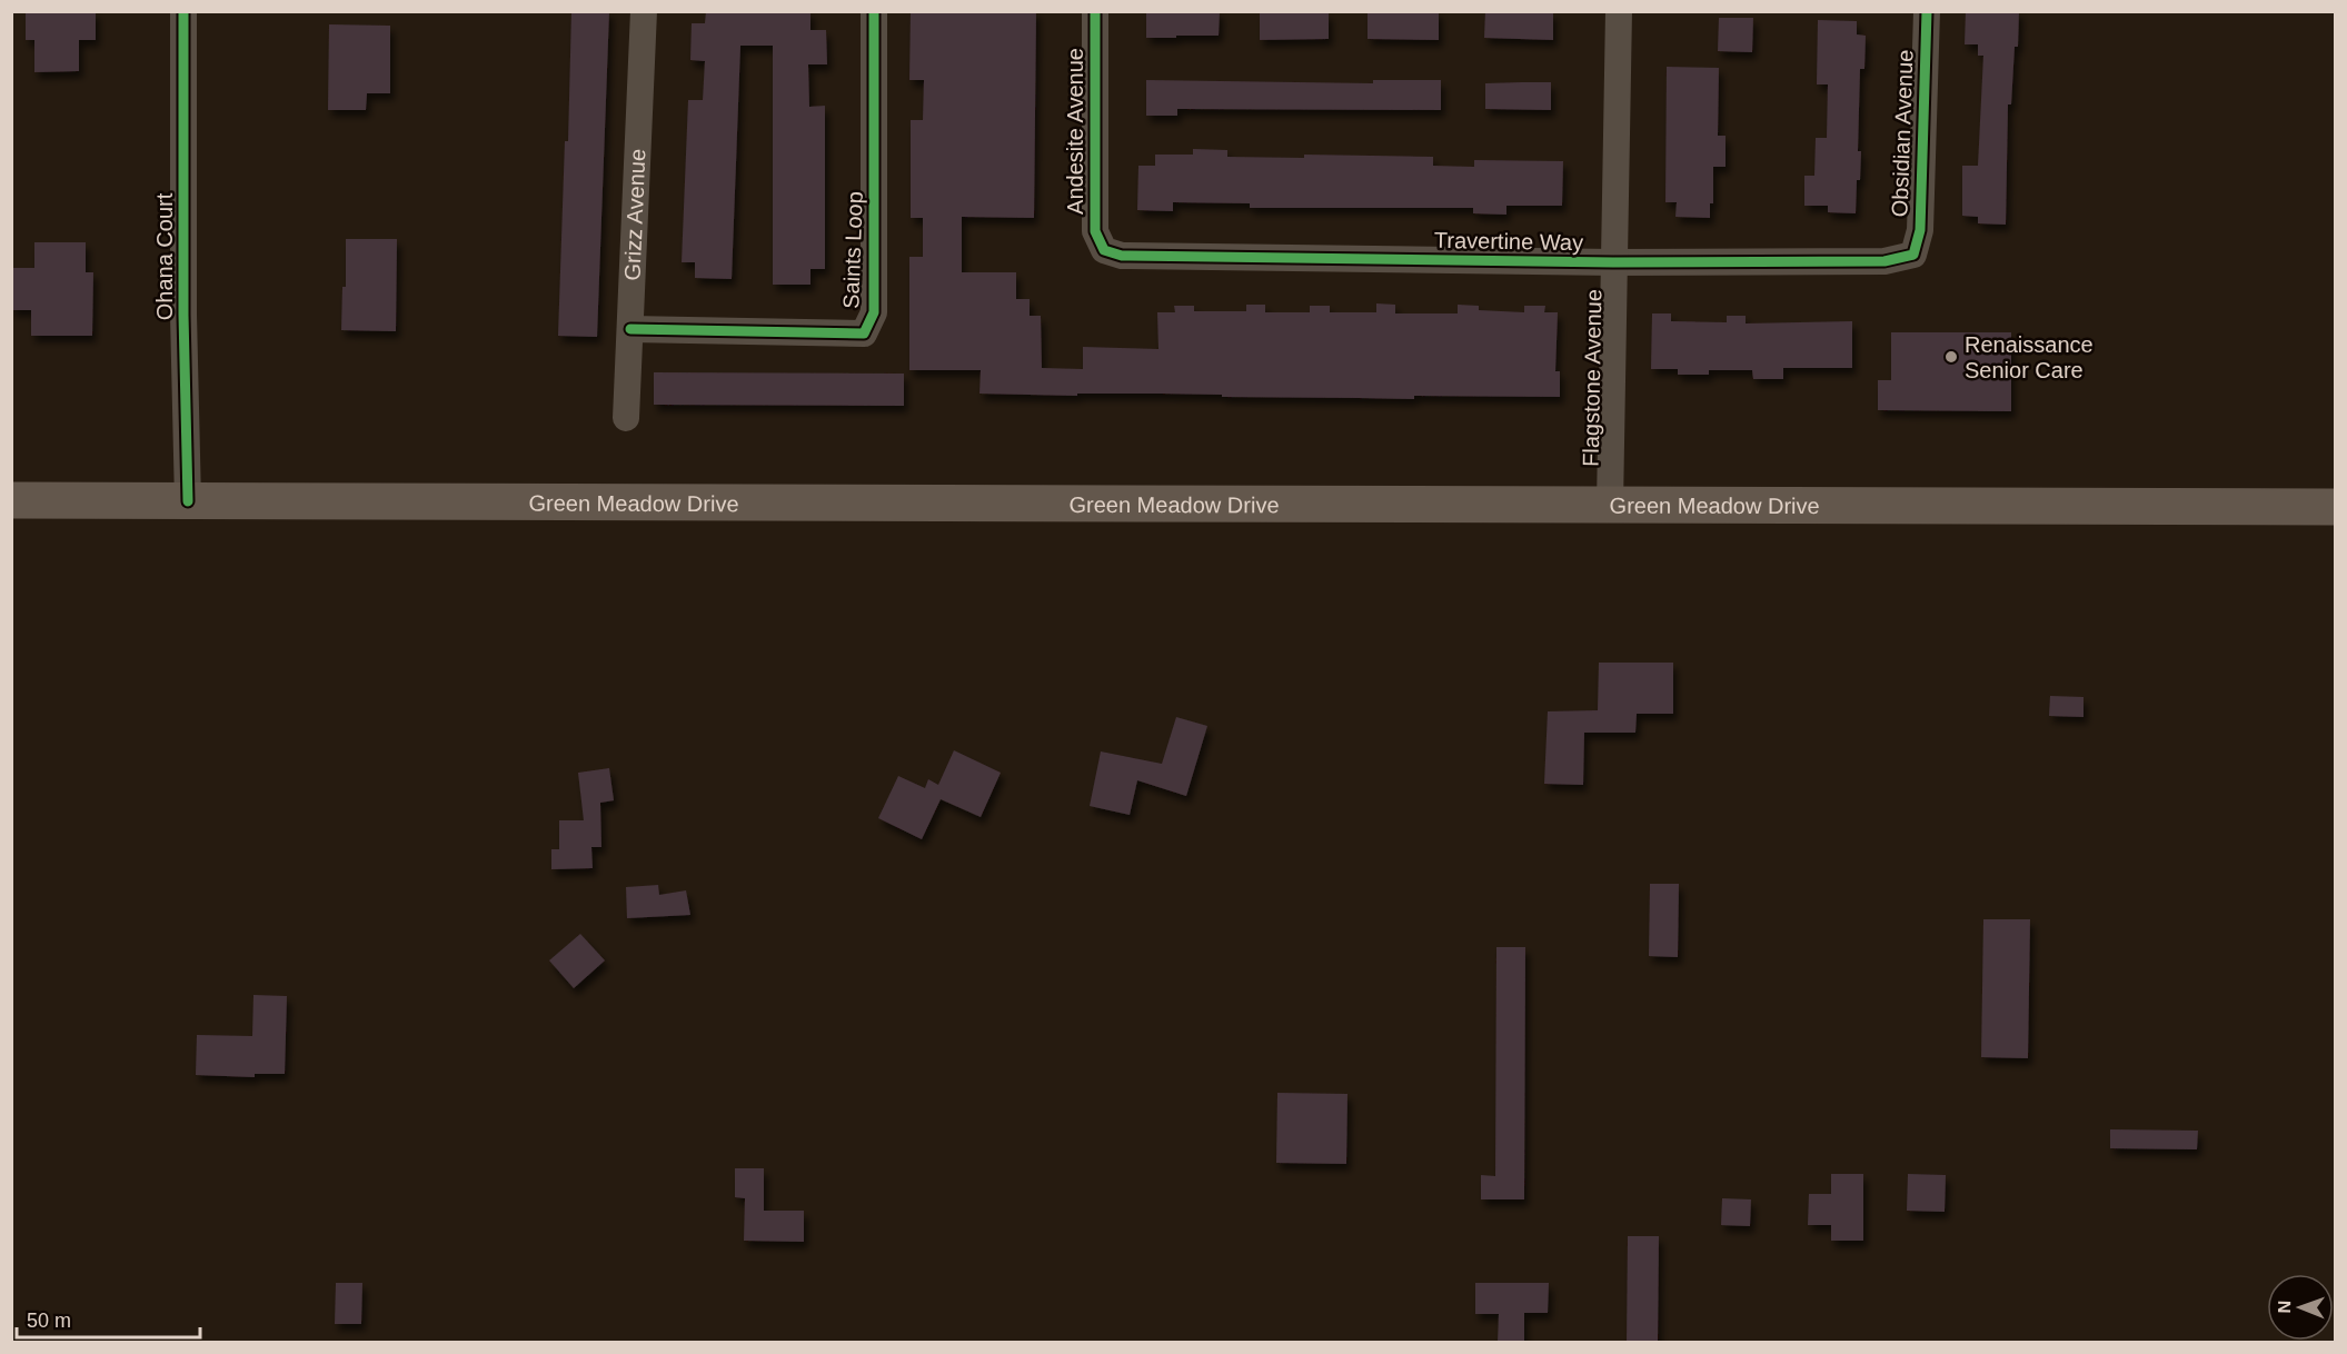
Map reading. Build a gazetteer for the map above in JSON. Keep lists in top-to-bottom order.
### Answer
{
  "streets": {
    "main road": ["Green Meadow Drive"],
    "street": [
      "Andesite Avenue",
      "Obsidian Avenue",
      "Grizz Avenue",
      "Travertine Way",
      "Saints Loop",
      "Ohana Court",
      "Flagstone Avenue"
    ]
  },
  "crossings": [
    ["Andesite Avenue", "Travertine Way"],
    ["Obsidian Avenue", "Travertine Way"],
    ["Grizz Avenue", "Saints Loop"],
    ["Travertine Way", "Flagstone Avenue"],
    ["Ohana Court", "Green Meadow Drive"],
    ["Flagstone Avenue", "Green Meadow Drive"]
  ],
  "places": ["Renaissance Senior Care"],
  "scale_bar": "50 m",
  "north": "left"
}
